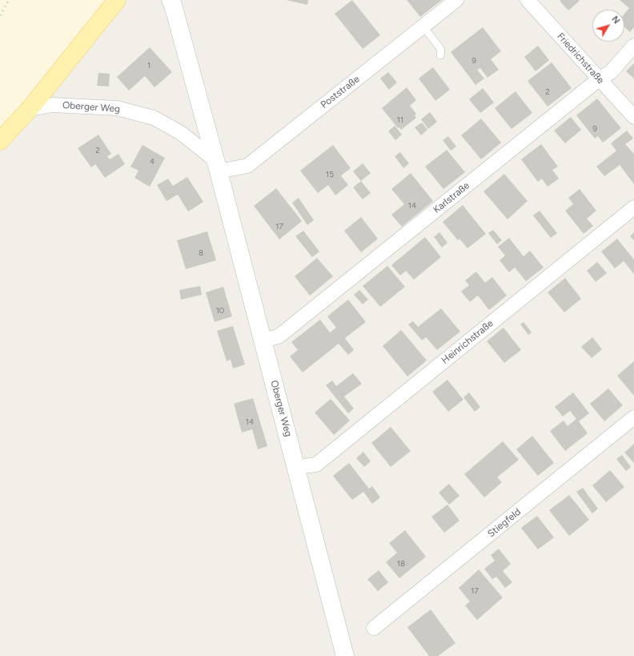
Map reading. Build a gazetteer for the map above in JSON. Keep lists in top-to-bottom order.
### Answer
{
  "streets": {
    "street": [
      "Friedrichstraße",
      "Poststraße",
      "Oberger Weg",
      "Karlstraße",
      "Heinrichstraße",
      "Stiegfeld"
    ]
  },
  "crossings": [
    ["Friedrichstraße", "Karlstraße"],
    ["Poststraße", "Oberger Weg"],
    ["Oberger Weg", "Karlstraße"],
    ["Oberger Weg", "Heinrichstraße"]
  ],
  "house_numbers": [
    "9",
    "1",
    "2",
    "11",
    "9",
    "2",
    "4",
    "15",
    "14",
    "17",
    "8",
    "10",
    "14",
    "18",
    "17"
  ],
  "north": "top right"
}
